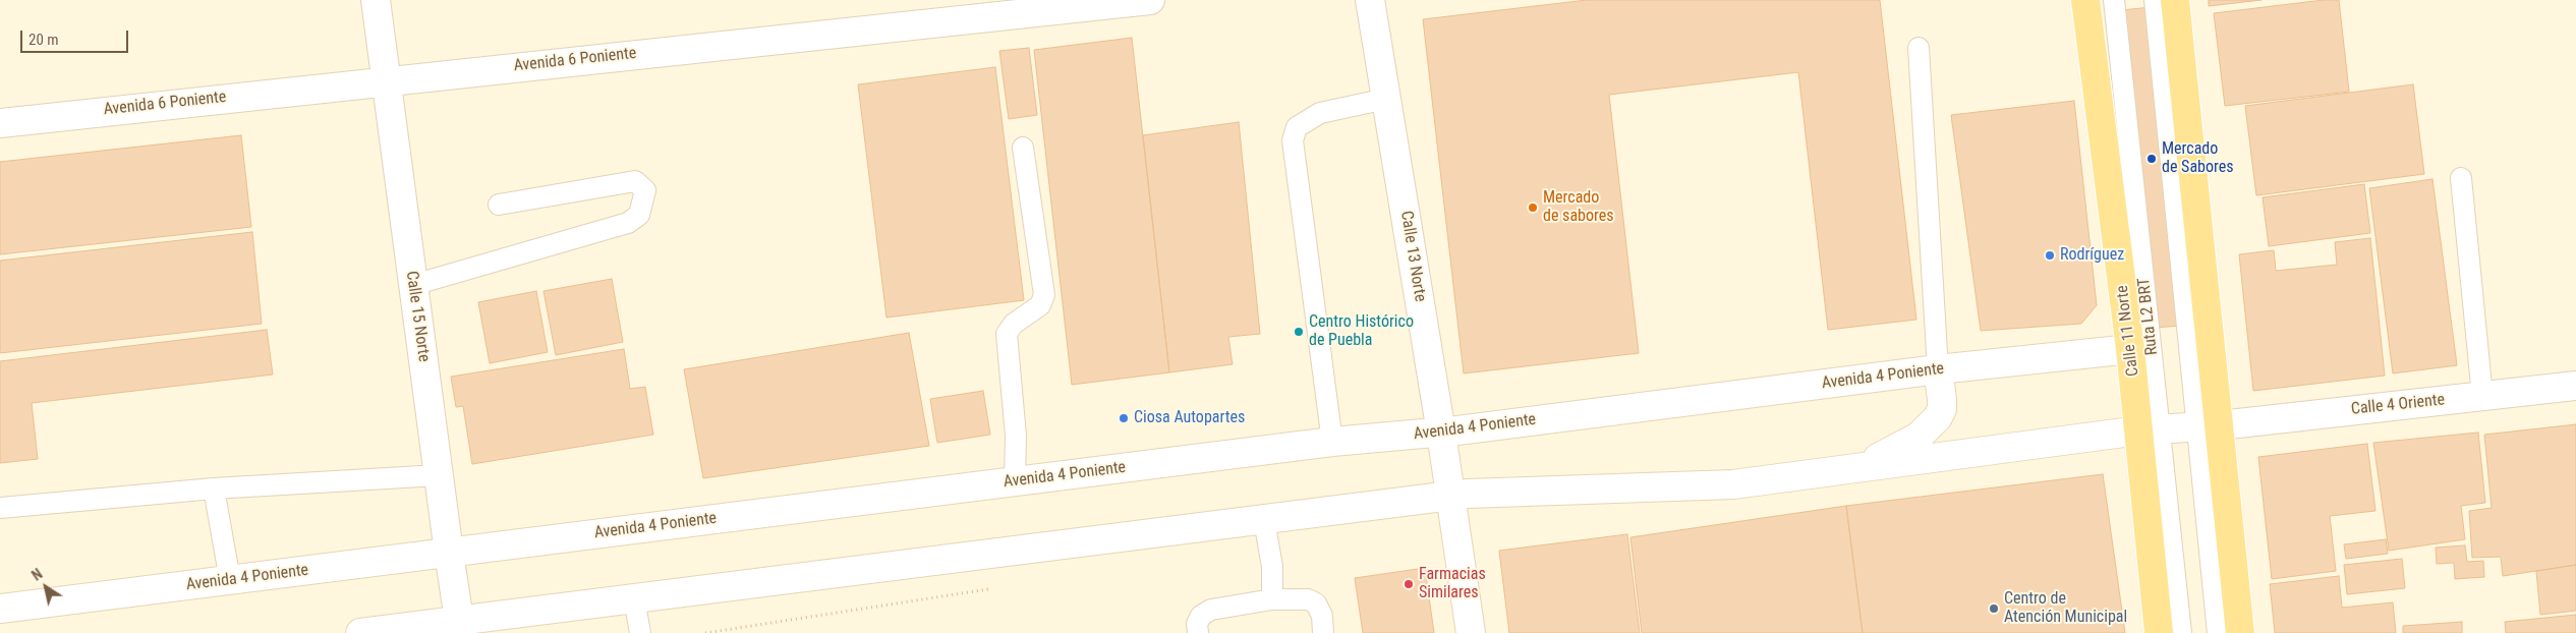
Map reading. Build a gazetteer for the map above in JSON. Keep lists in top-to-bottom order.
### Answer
{
  "streets": {
    "main road": [
      "Avenida 6 Poniente",
      "Calle 13 Norte",
      "Calle 15 Norte",
      "Calle 11 Norte",
      "Avenida 4 Poniente",
      "Calle 4 Oriente"
    ],
    "lane": ["Ruta L2 BRT"]
  },
  "crossings": [
    ["Avenida 6 Poniente", "Calle 15 Norte"],
    ["Calle 13 Norte", "Avenida 4 Poniente"],
    ["Calle 15 Norte", "Avenida 4 Poniente"],
    ["Ruta L2 BRT", "Calle 11 Norte"],
    ["Calle 11 Norte", "Avenida 4 Poniente"]
  ],
  "places": [
    "Mercado de Sabores",
    "Mercado de sabores",
    "Rodríguez",
    "Centro Histórico de Puebla",
    "Ciosa Autopartes",
    "Farmacias Similares",
    "Centro de Atención Municipal"
  ],
  "scale_bar": "20 m",
  "north": "top left"
}
